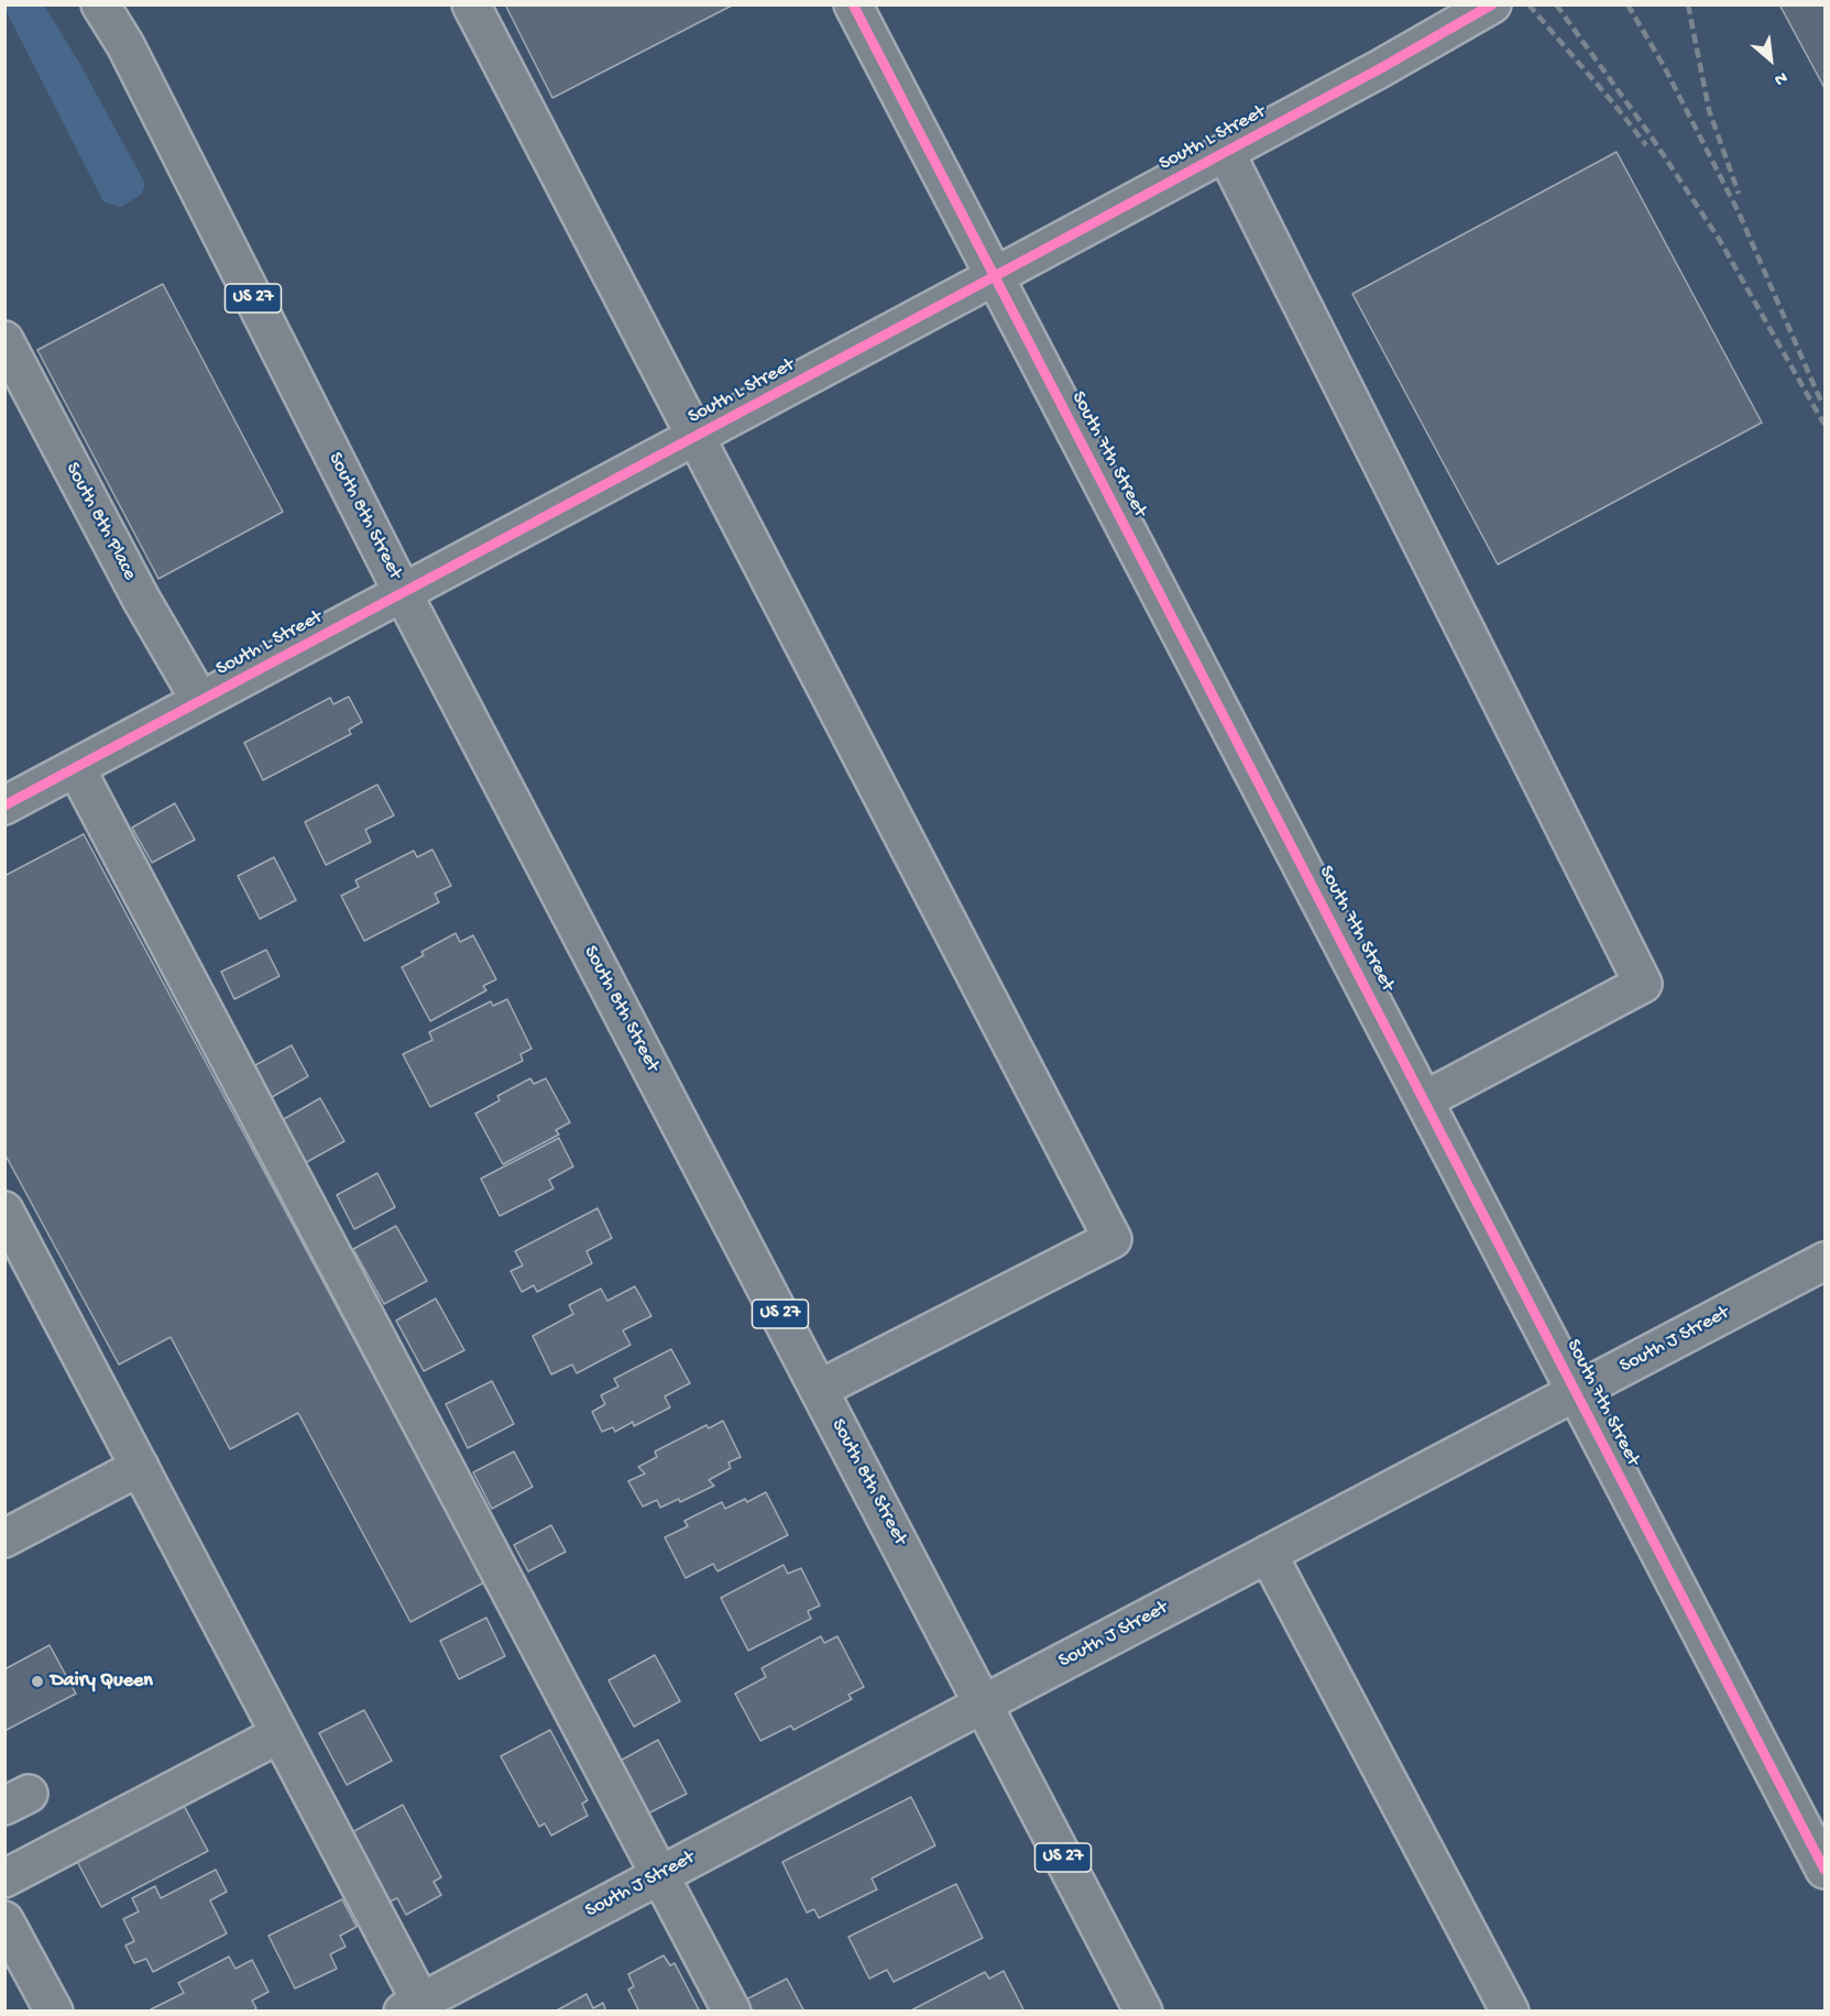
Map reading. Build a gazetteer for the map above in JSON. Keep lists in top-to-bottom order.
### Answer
{
  "streets": {
    "main road": [
      "South L Street",
      "US 27",
      "South 7th Street",
      "South 8th Street",
      "South 8th Place",
      "South J Street"
    ]
  },
  "crossings": [
    ["South L Street", "South 7th Street"],
    ["South L Street", "South 8th Street"],
    ["South L Street", "South 8th Place"],
    ["South 7th Street", "South J Street"],
    ["South 8th Street", "South J Street"]
  ],
  "places": ["Dairy Queen"],
  "north": "bottom right"
}
